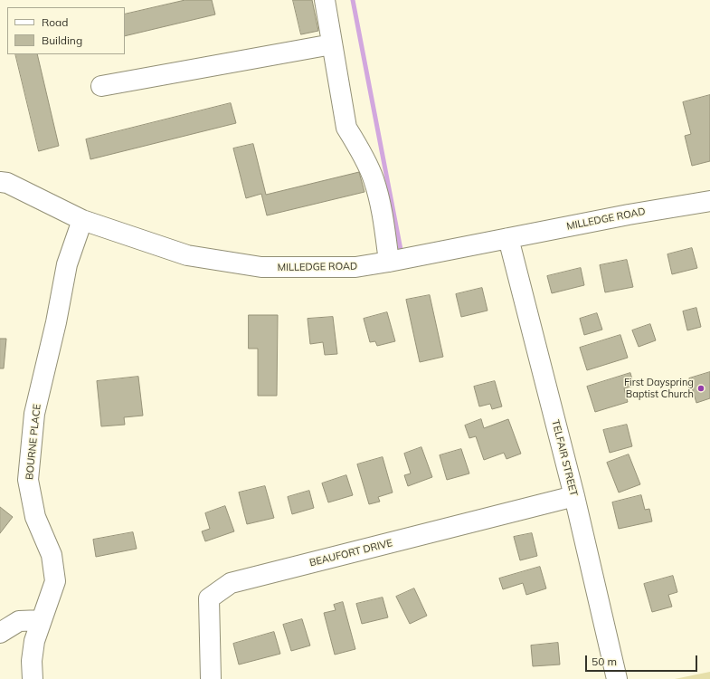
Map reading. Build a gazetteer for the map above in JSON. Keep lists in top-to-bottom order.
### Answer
{
  "streets": {
    "street": [
      "MILLEDGE ROAD",
      "BOURNE PLACE",
      "TELFAIR STREET",
      "BEAUFORT DRIVE"
    ]
  },
  "crossings": [
    ["MILLEDGE ROAD", "BOURNE PLACE"],
    ["MILLEDGE ROAD", "TELFAIR STREET"],
    ["TELFAIR STREET", "BEAUFORT DRIVE"]
  ],
  "places": ["First Dayspring Baptist Church"],
  "legend": ["Road", "Building"],
  "scale_bar": "50 m"
}
